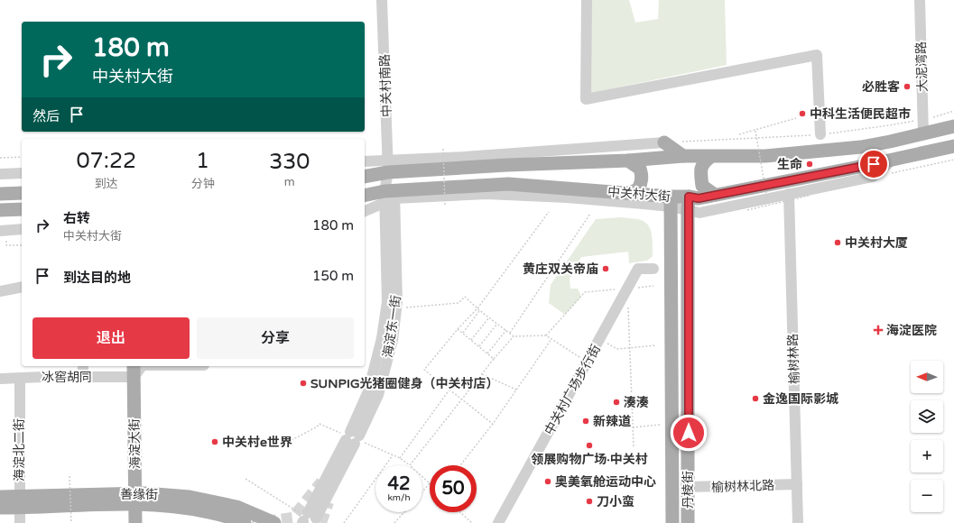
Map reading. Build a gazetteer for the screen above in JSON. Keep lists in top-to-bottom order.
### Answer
{
  "streets": {
    "main road": [
      "中关村大街",
      "海淀大街",
      "丹棱街",
      "善缘街"
    ],
    "street": [
      "大泥湾路",
      "中关村南路",
      "海淀东一街",
      "榆树林路",
      "冰窖胡同",
      "中关村广场步行街",
      "海淀北二街",
      "榆树林北路"
    ]
  },
  "crossings": [
    ["中关村南路", "中关村大街"],
    ["中关村南路", "海淀东一街"],
    ["中关村大街", "海淀东一街"],
    ["中关村大街", "榆树林路"],
    ["中关村大街", "丹棱街"],
    ["榆树林路", "榆树林北路"],
    ["冰窖胡同", "海淀大街"],
    ["冰窖胡同", "海淀北二街"],
    ["海淀大街", "善缘街"],
    ["海淀北二街", "善缘街"],
    ["榆树林北路", "丹棱街"]
  ],
  "places": {
    "other": [
      "必胜客",
      "中科生活便民超市",
      "生命",
      "中关村大厦",
      "黄庄双关帝庙",
      "SUNPIG光猪圈健身（中关村店）",
      "金逸国际影城",
      "湊湊",
      "新辣道",
      "中关村e世界",
      "领展购物广场·中关村",
      "奥美氧舱运动中心",
      "刀小蛮"
    ],
    "health": ["海淀医院"]
  },
  "north": "left",
  "page": {
    "turn": ["180 m", "中关村大街"],
    "then": "然后",
    "eta": [
      "07:22",
      "到达",
      "1",
      "分钟",
      "330",
      "m"
    ],
    "list": [
      {
        "name": "右转",
        "note": "中关村大街",
        "value": "180 m"
      },
      {
        "name": "到达目的地",
        "value": "150 m"
      }
    ],
    "buttons": ["退出", "分享"],
    "map_buttons": ["+", "−"],
    "speed": "42 km/h",
    "limit": "50"
  }
}
